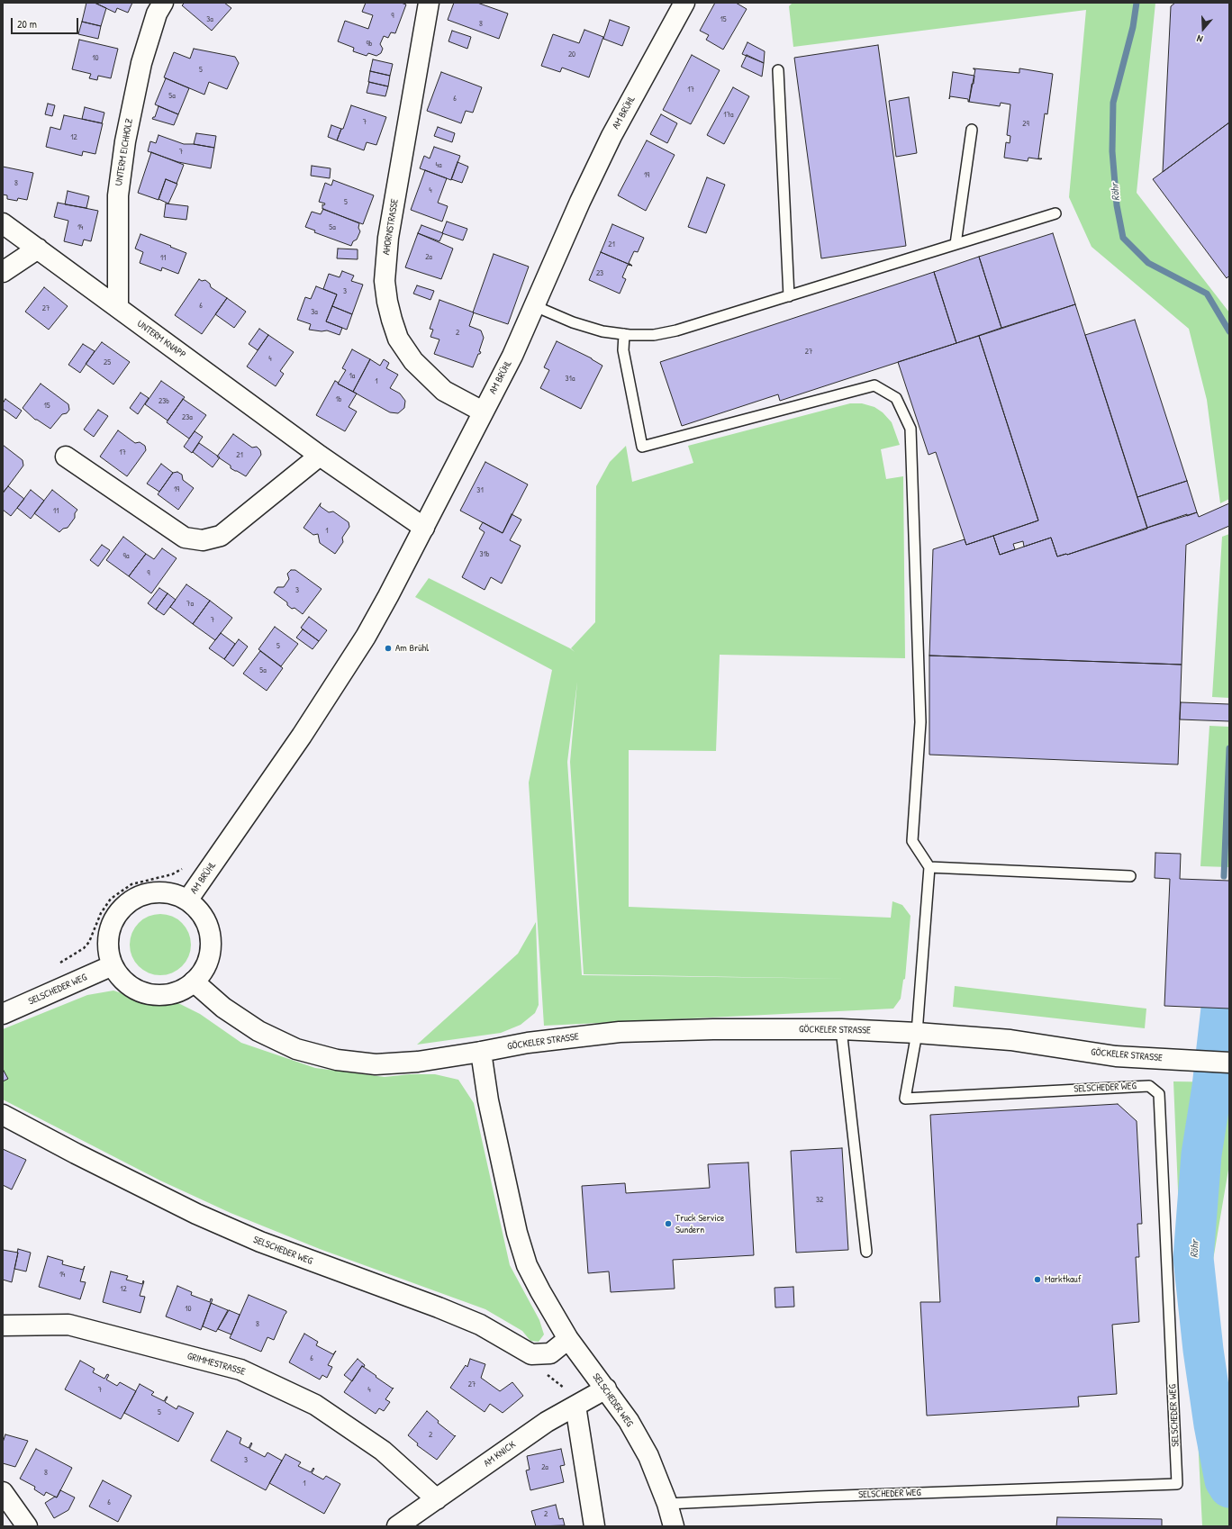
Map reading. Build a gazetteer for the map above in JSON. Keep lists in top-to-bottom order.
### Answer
{
  "streets": {
    "street": [
      "AM BRÜHL",
      "UNTERM EICHHOLZ",
      "AHORNSTRASSE",
      "UNTERM KNAPP",
      "SELSCHEDER WEG",
      "GÖCKELER STRASSE",
      "GRIMMESTRASSE",
      "AM KNICK"
    ]
  },
  "crossings": [
    ["AM BRÜHL", "AHORNSTRASSE"],
    ["AM BRÜHL", "UNTERM KNAPP"],
    ["AM BRÜHL", "SELSCHEDER WEG"],
    ["AM BRÜHL", "GÖCKELER STRASSE"],
    ["UNTERM EICHHOLZ", "UNTERM KNAPP"],
    ["SELSCHEDER WEG", "GÖCKELER STRASSE"],
    ["SELSCHEDER WEG", "AM KNICK"],
    ["GRIMMESTRASSE", "AM KNICK"]
  ],
  "water": ["Röhr"],
  "places": ["Am Brühl", "Truck Service Sundern", "Marktkauf"],
  "house_numbers": [
    "9",
    "3a",
    "15",
    "8",
    "9b",
    "20",
    "10",
    "5",
    "17",
    "5a",
    "6",
    "17a",
    "7",
    "29",
    "12",
    "7",
    "4a",
    "19",
    "8",
    "4",
    "5",
    "14",
    "5a",
    "21",
    "2a",
    "11",
    "23",
    "3",
    "6",
    "27",
    "3a",
    "2",
    "27",
    "4",
    "25",
    "1a",
    "31a",
    "1",
    "1b",
    "23b",
    "15",
    "23a",
    "17",
    "21",
    "19",
    "31",
    "11",
    "1",
    "31b",
    "9a",
    "9",
    "3",
    "7a",
    "7",
    "5",
    "5a",
    "32",
    "14",
    "12",
    "10",
    "8",
    "6",
    "27",
    "7",
    "4",
    "5",
    "2",
    "3",
    "2a",
    "8",
    "1",
    "6",
    "2"
  ],
  "scale_bar": "20 m",
  "north": "bottom"
}
